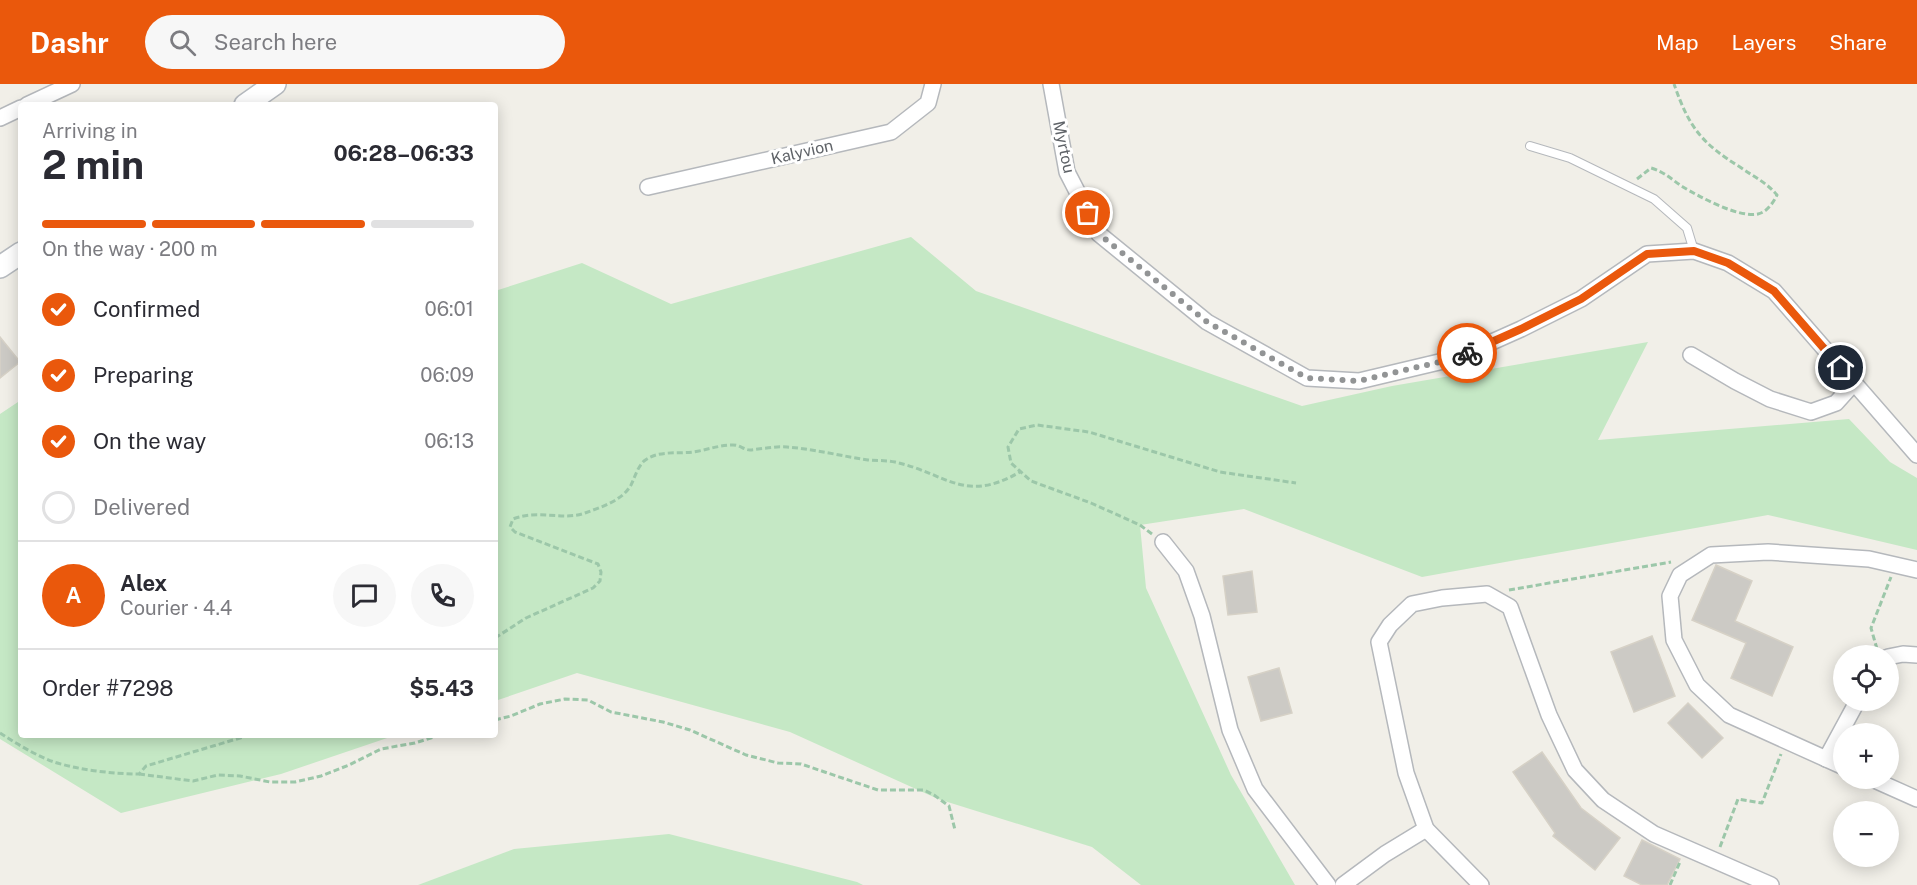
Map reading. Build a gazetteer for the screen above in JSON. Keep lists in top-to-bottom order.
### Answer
{
  "streets": {
    "street": ["Myrtou", "Kalyvion"]
  },
  "page": {
    "header": "Dashr",
    "search": "Search here",
    "nav": ["Map", "Layers", "Share"],
    "heading": ["2 min", "Arriving in", "06:28–06:33"],
    "panel": [
      "Alex",
      "Courier · 4.4",
      "Order #7298",
      "$5.43"
    ],
    "bar": "On the way · 200 m",
    "list": [
      ["Confirmed", "06:01"],
      ["Preparing", "06:09"],
      ["On the way", "06:13"],
      "Delivered"
    ],
    "round": "A",
    "map_buttons": ["+", "−"]
  }
}
